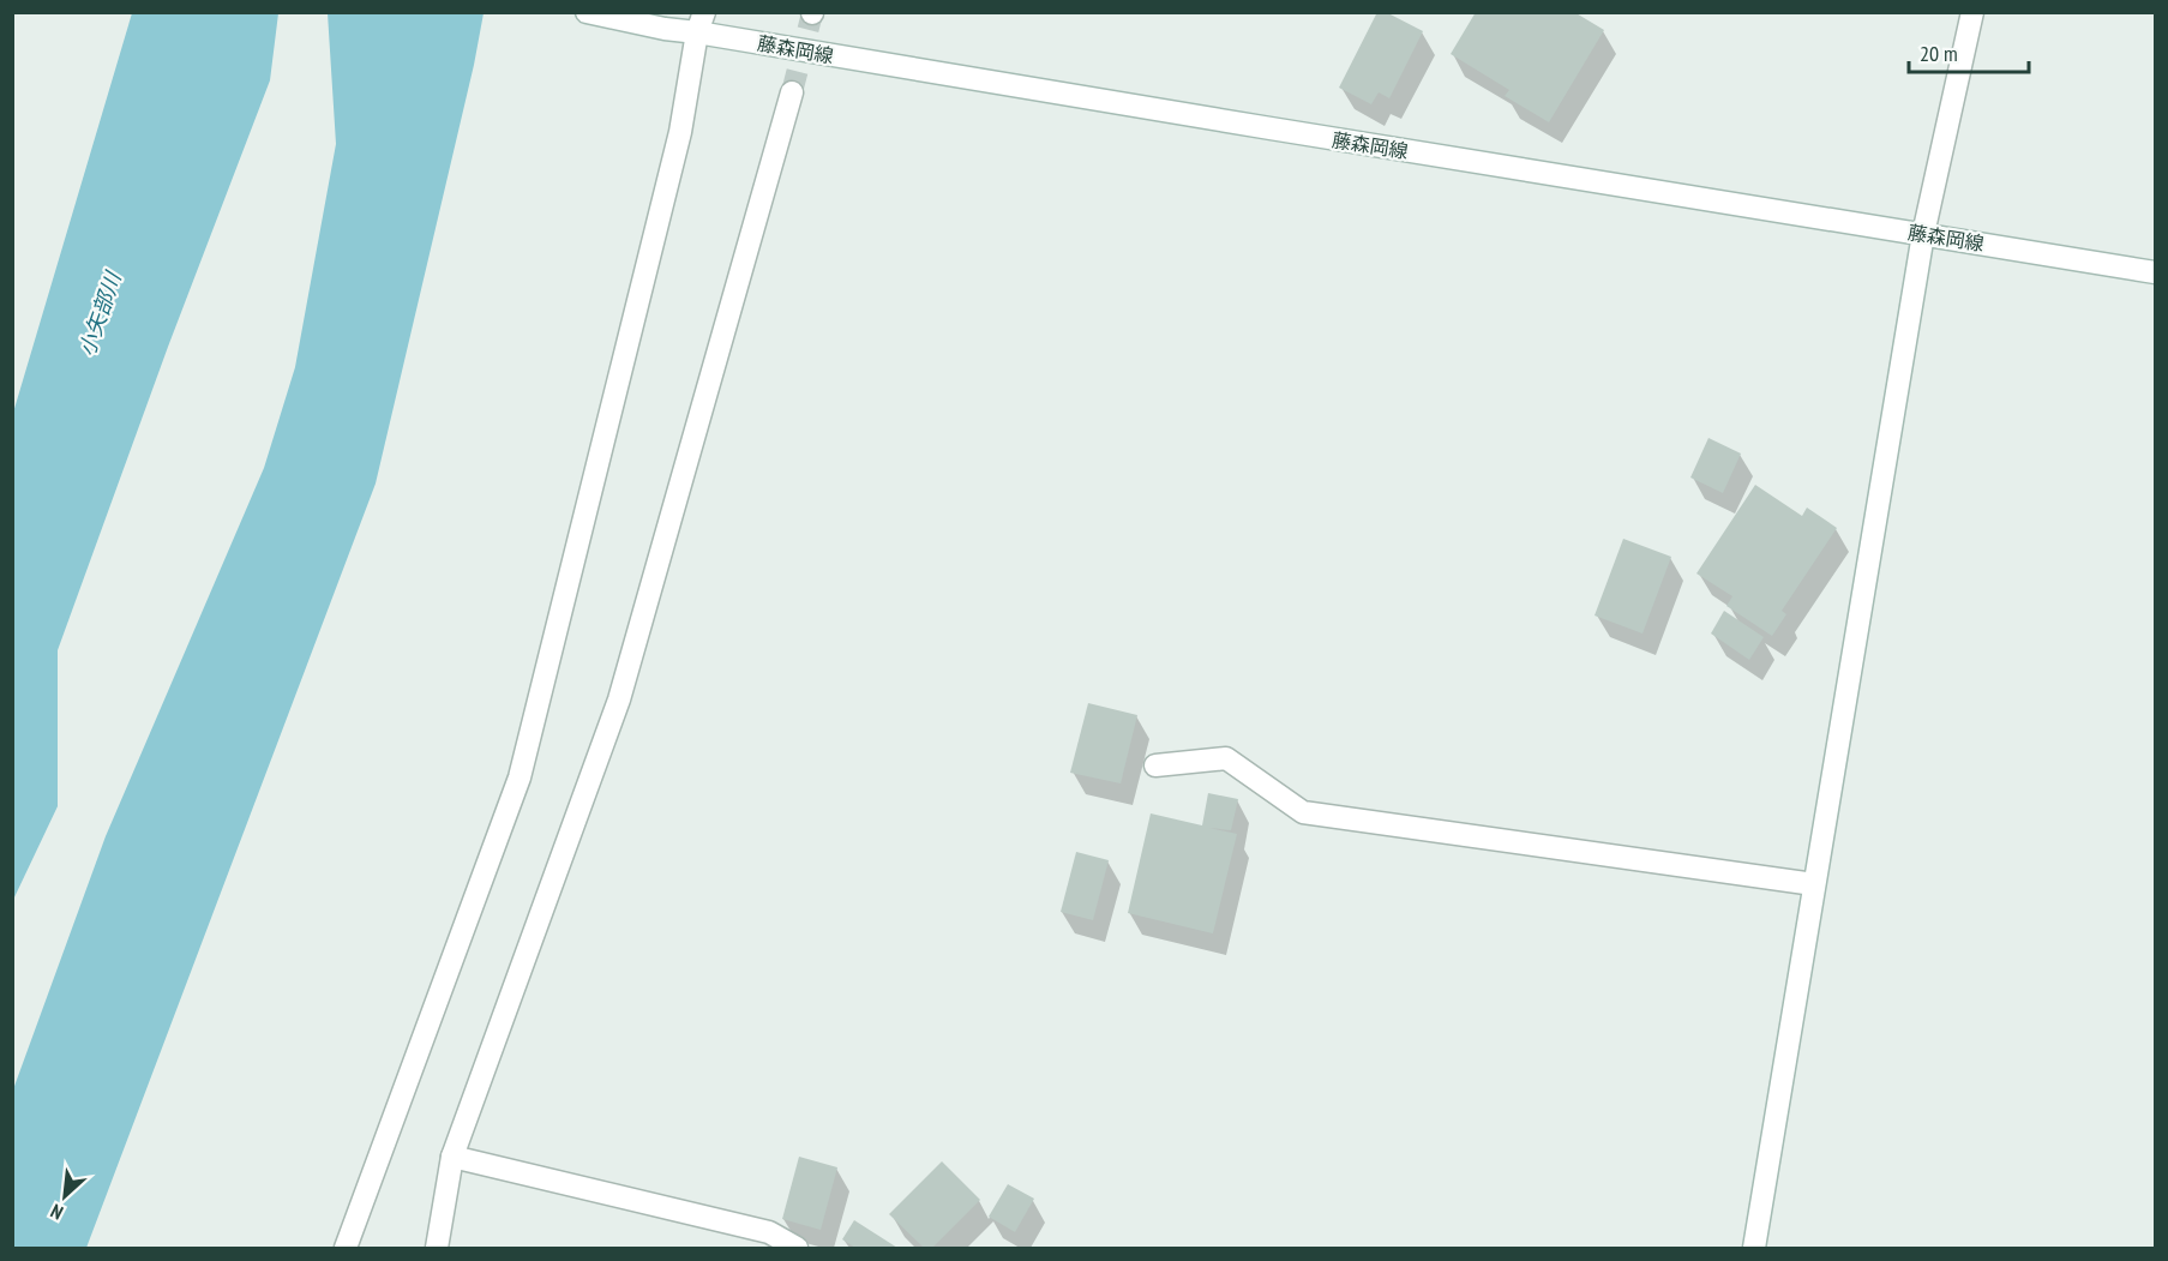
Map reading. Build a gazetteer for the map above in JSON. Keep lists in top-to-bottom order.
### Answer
{
  "streets": {
    "street": ["藤森岡線"]
  },
  "water": ["小矢部川"],
  "scale_bar": "20 m",
  "north": "bottom left"
}
